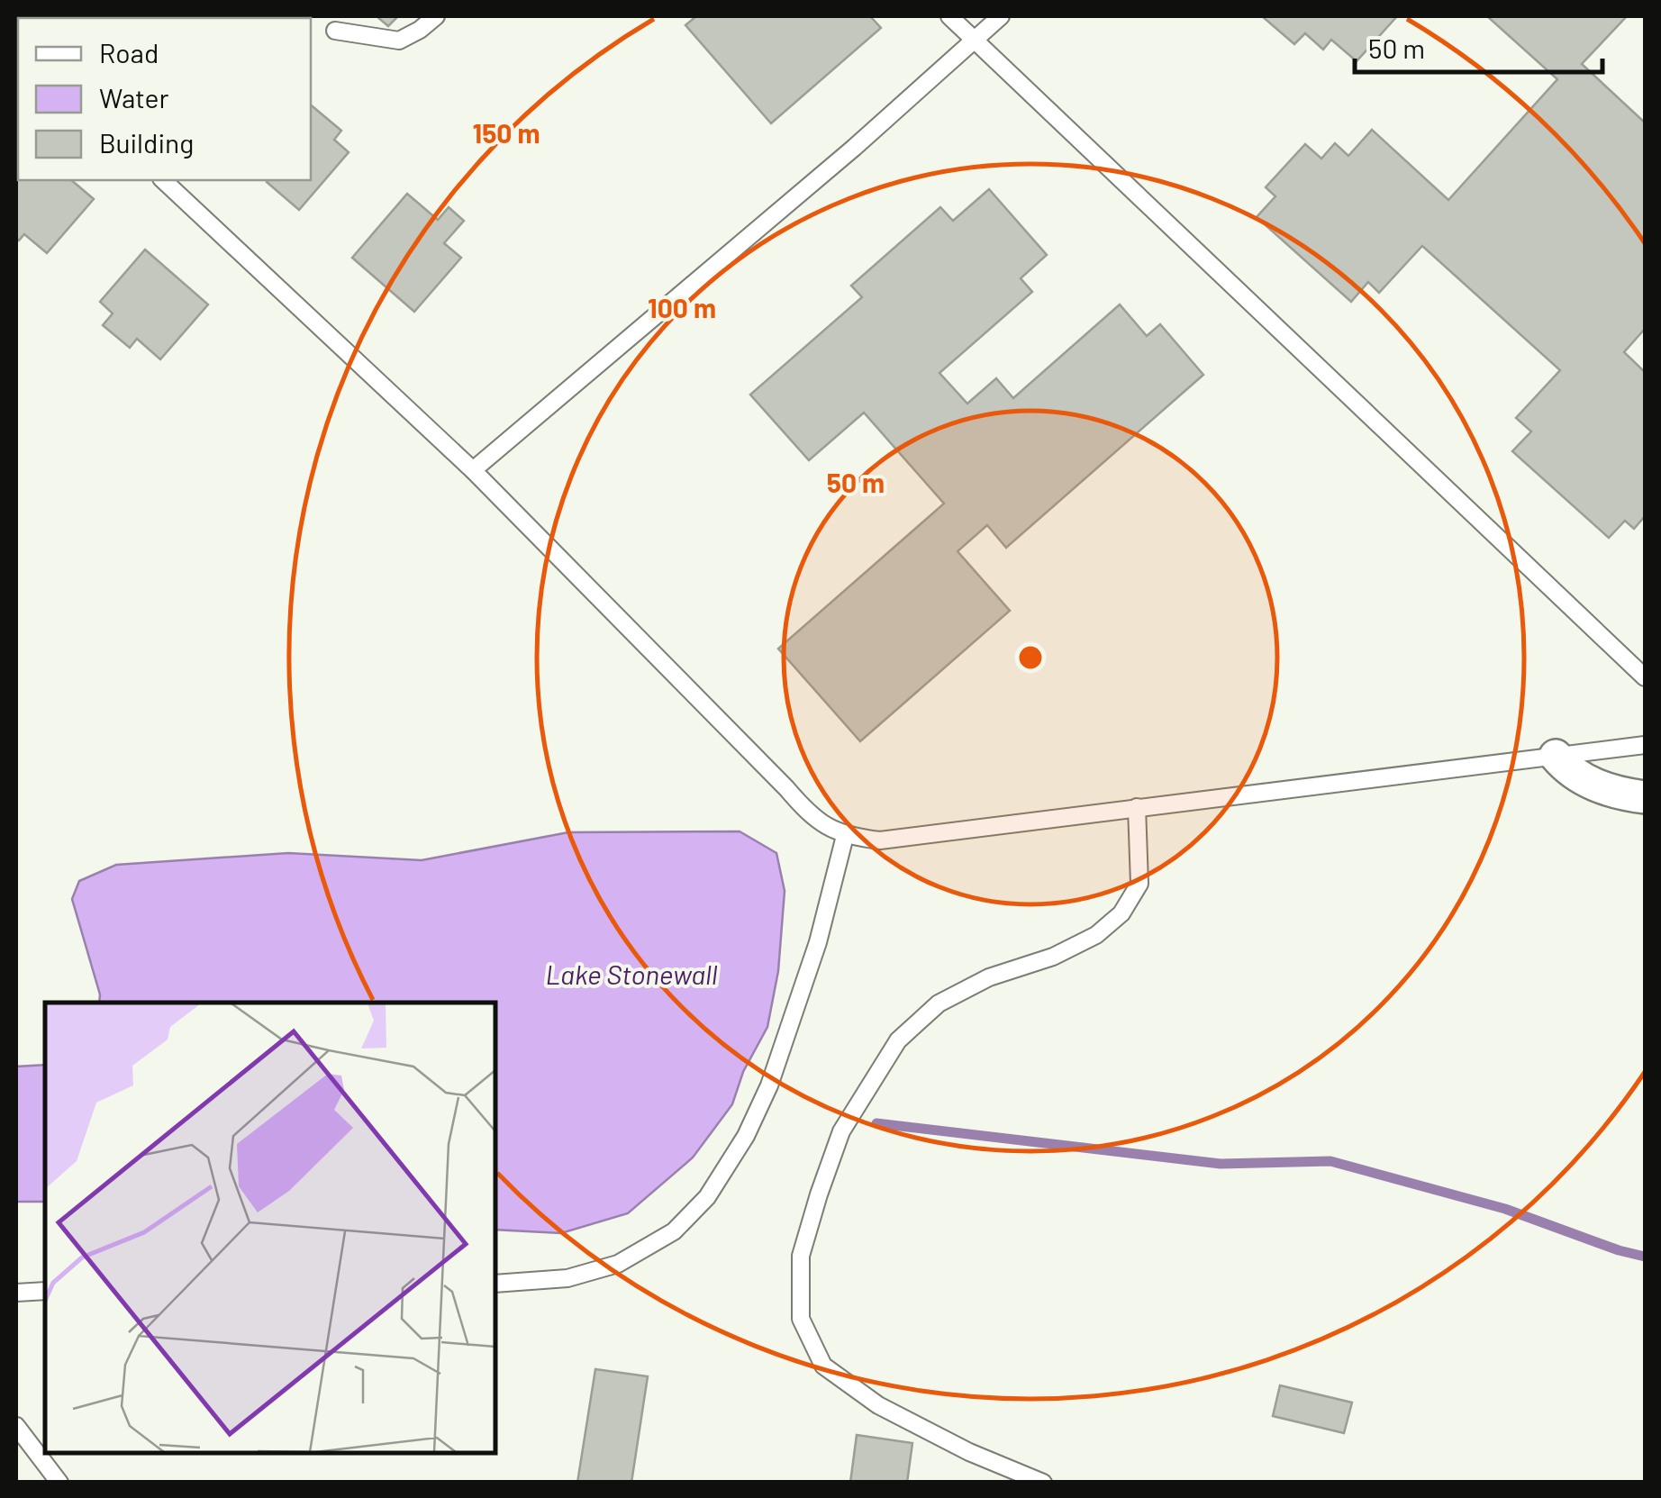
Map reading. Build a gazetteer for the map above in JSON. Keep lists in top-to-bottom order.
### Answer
{
  "water": ["Lake Stonewall"],
  "legend": ["Road", "Water", "Building"],
  "scale_bar": "50 m",
  "rings": ["150 m", "100 m", "50 m"]
}
